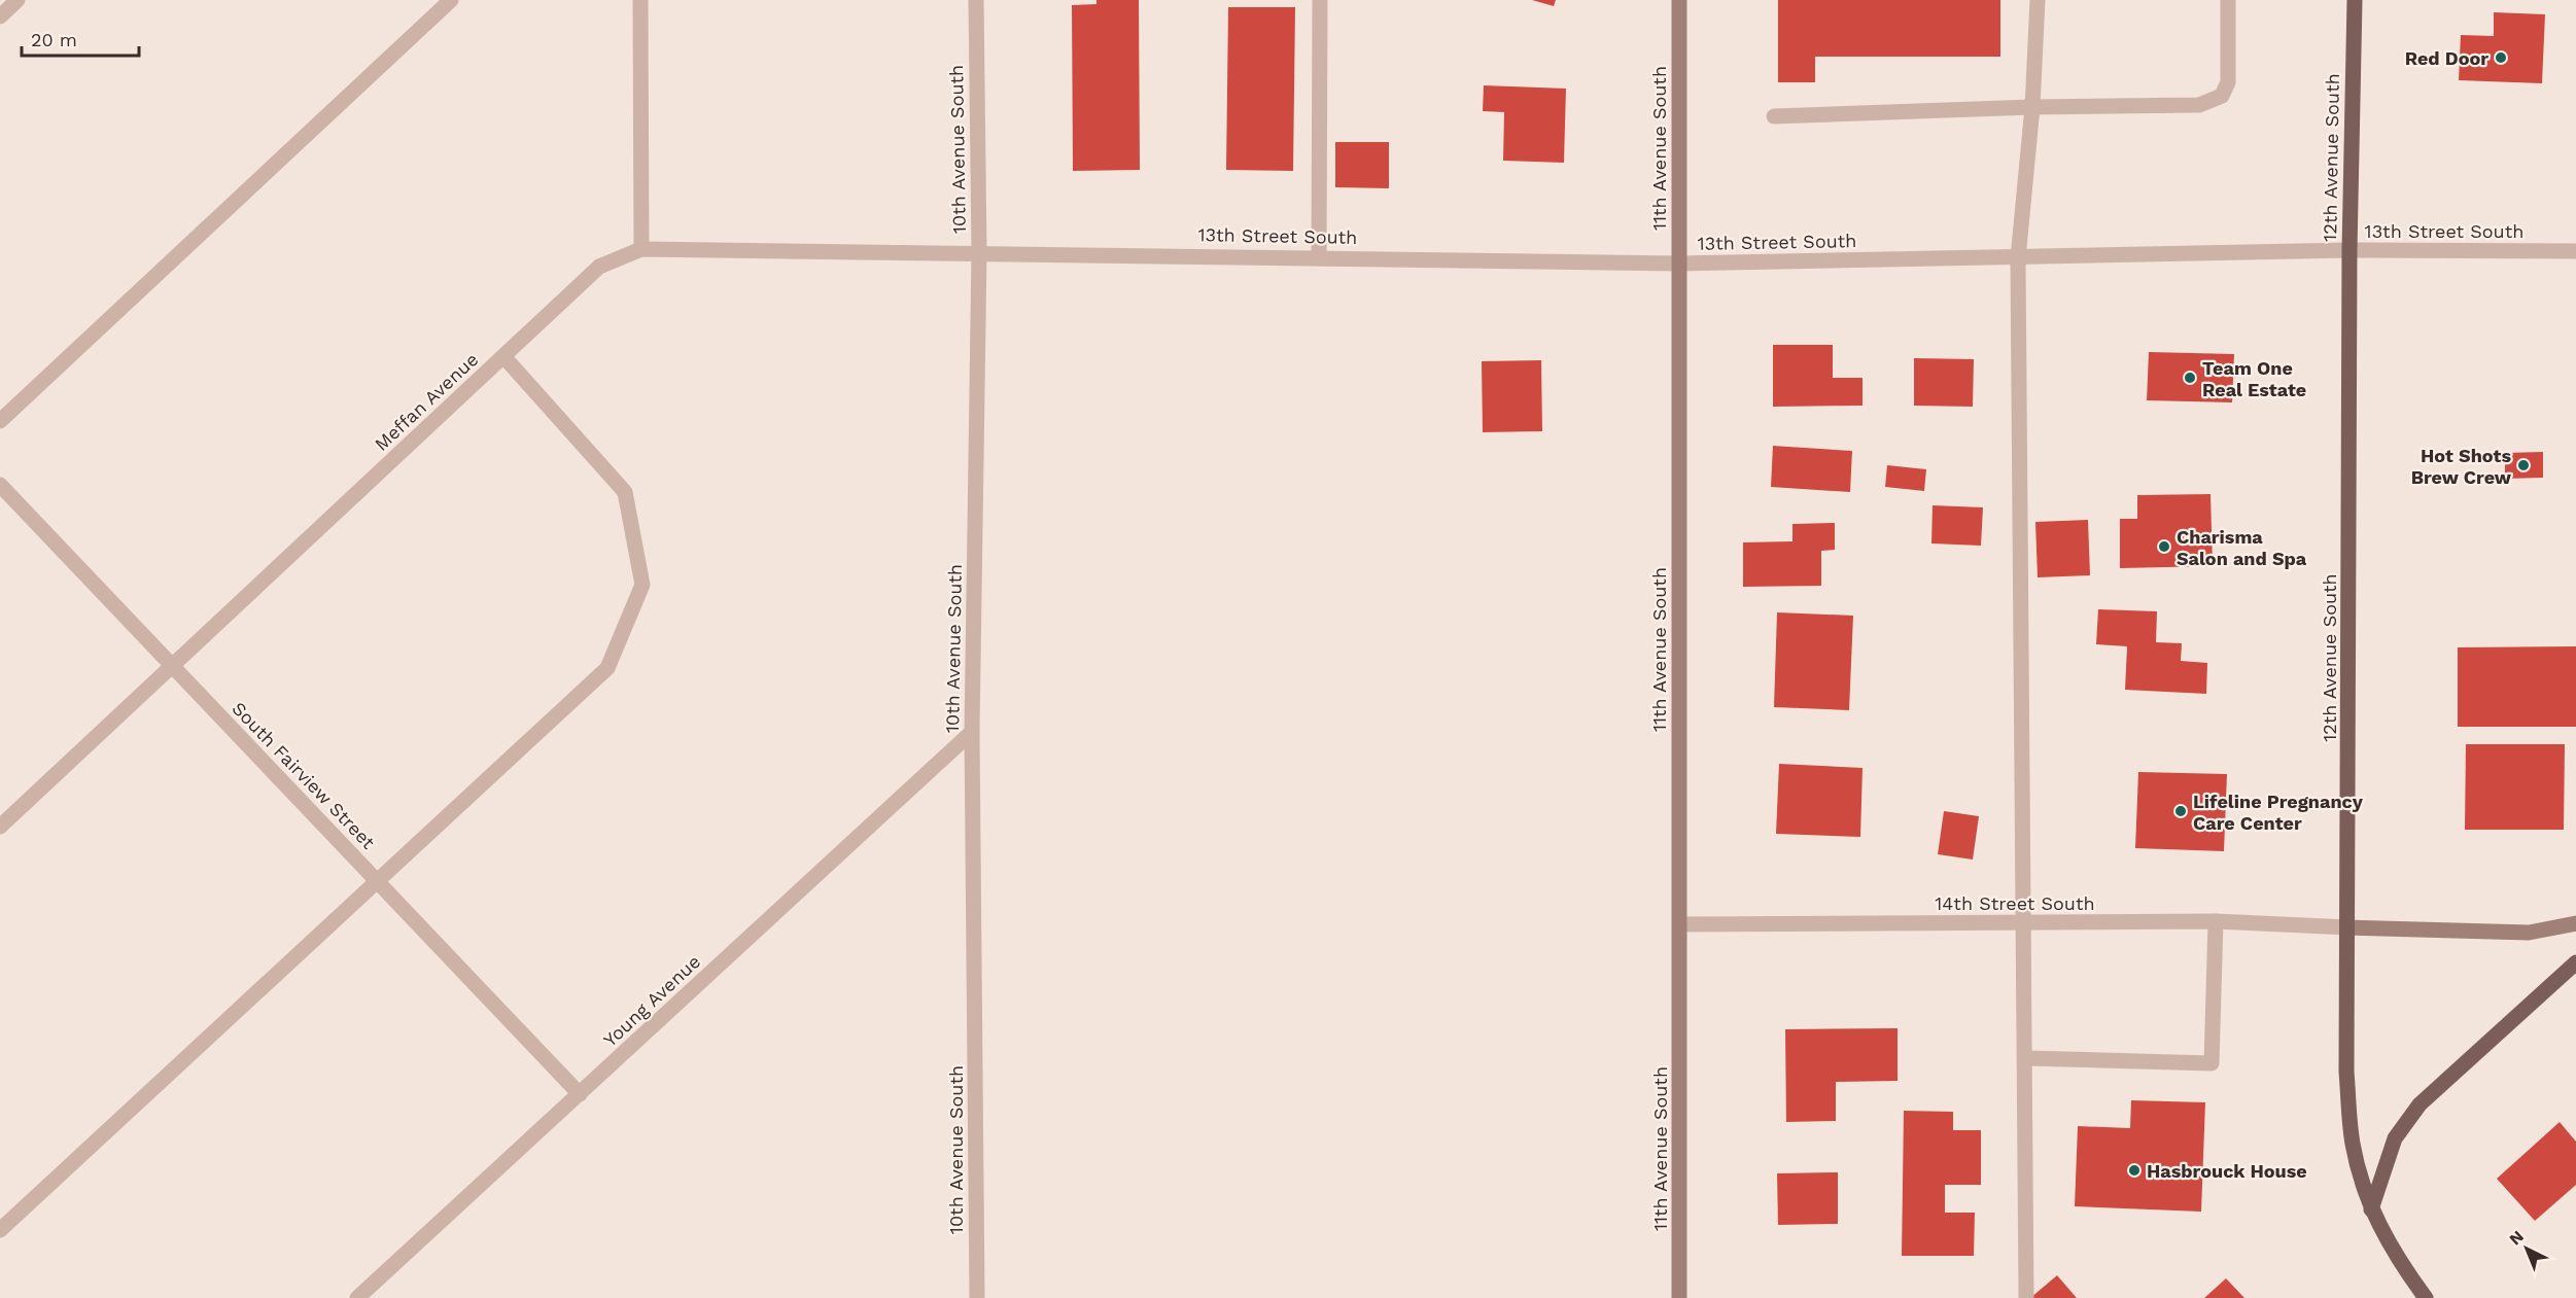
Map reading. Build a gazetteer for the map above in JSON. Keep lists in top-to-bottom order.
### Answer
{
  "streets": {
    "main road": ["12th Avenue South"],
    "street": [
      "11th Avenue South",
      "10th Avenue South",
      "13th Street South",
      "Meffan Avenue",
      "South Fairview Street",
      "14th Street South",
      "Young Avenue"
    ]
  },
  "crossings": [
    ["11th Avenue South", "13th Street South"],
    ["11th Avenue South", "14th Street South"],
    ["10th Avenue South", "13th Street South"],
    ["10th Avenue South", "Meffan Avenue"],
    ["10th Avenue South", "Young Avenue"],
    ["12th Avenue South", "13th Street South"],
    ["12th Avenue South", "14th Street South"],
    ["13th Street South", "Meffan Avenue"],
    ["Meffan Avenue", "South Fairview Street"],
    ["South Fairview Street", "Young Avenue"]
  ],
  "places": [
    "Red Door",
    "Team One Real Estate",
    "Hot Shots Brew Crew",
    "Charisma Salon and Spa",
    "Lifeline Pregnancy Care Center",
    "Hasbrouck House"
  ],
  "scale_bar": "20 m",
  "north": "top left"
}
